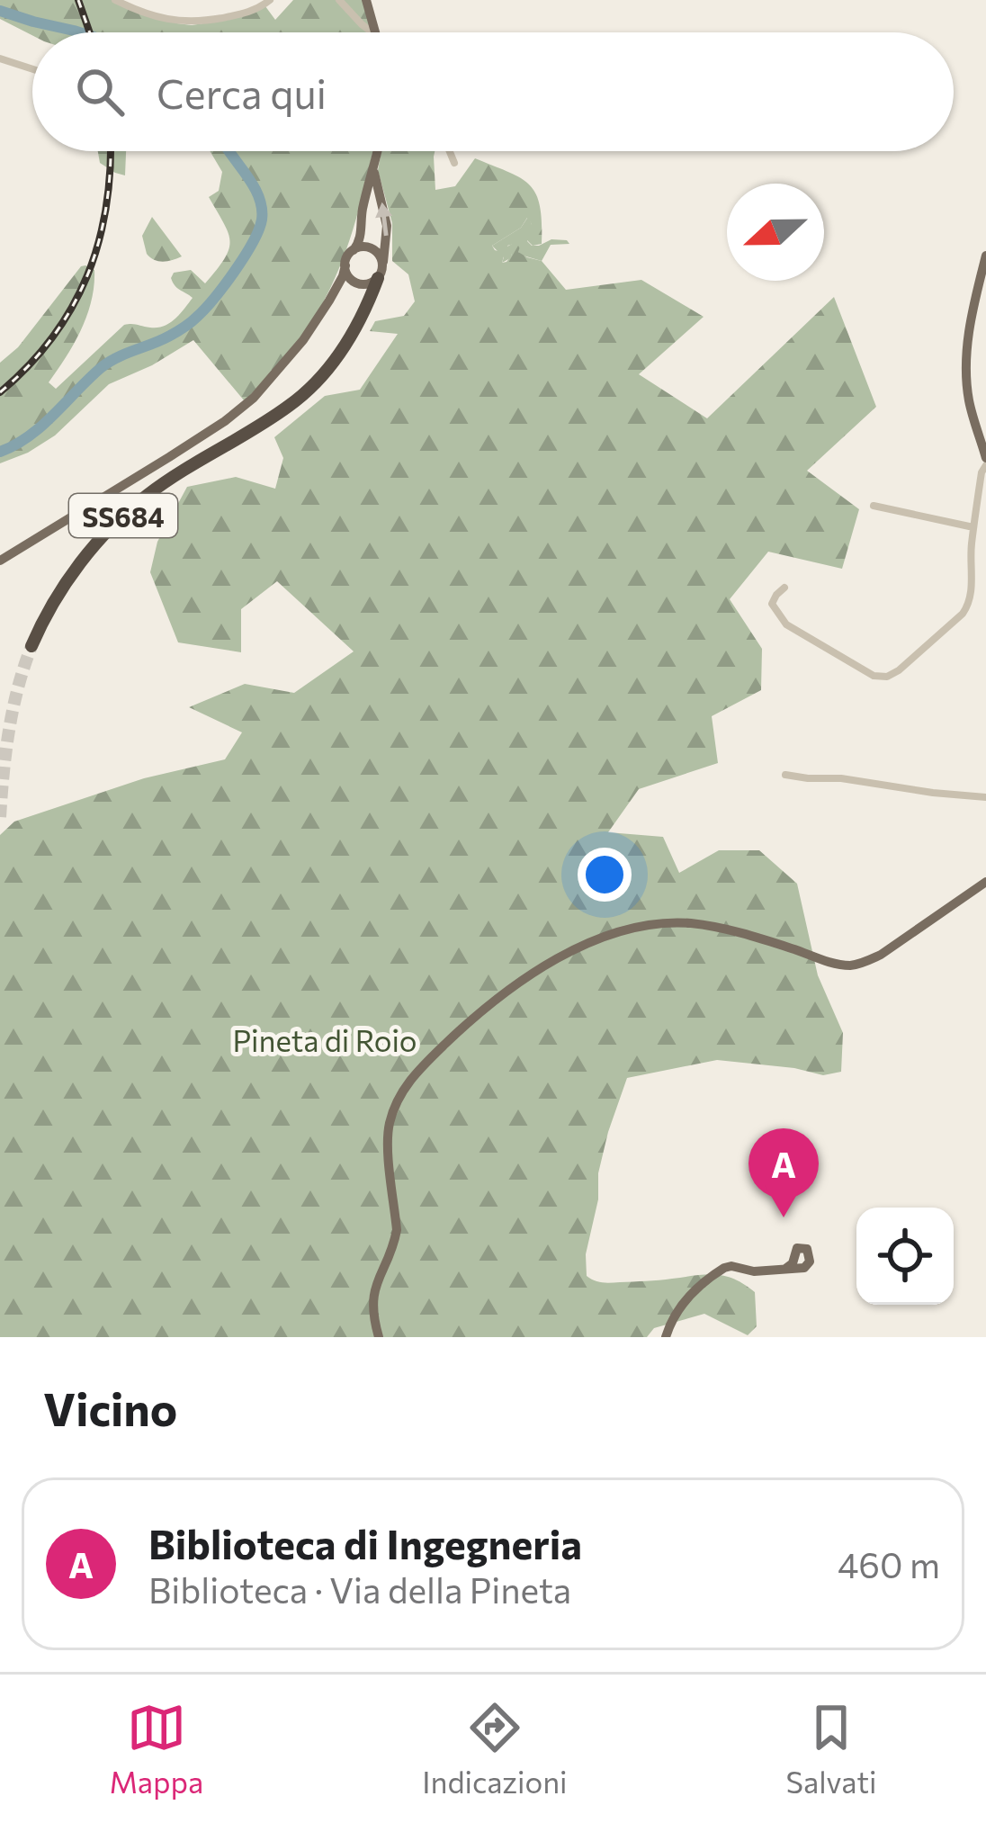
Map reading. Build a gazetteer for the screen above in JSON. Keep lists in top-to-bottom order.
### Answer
{
  "streets": {
    "highway": ["SS684"]
  },
  "parks": ["Pineta di Roio"],
  "north": "left",
  "page": {
    "search": "Cerca qui",
    "pins": "A",
    "heading": "Vicino",
    "list": [
      {
        "mark": "A",
        "name": "Biblioteca di Ingegneria",
        "note": "Biblioteca · Via della Pineta",
        "value": "460 m"
      }
    ],
    "nav": ["Mappa", "Indicazioni", "Salvati"]
  }
}
